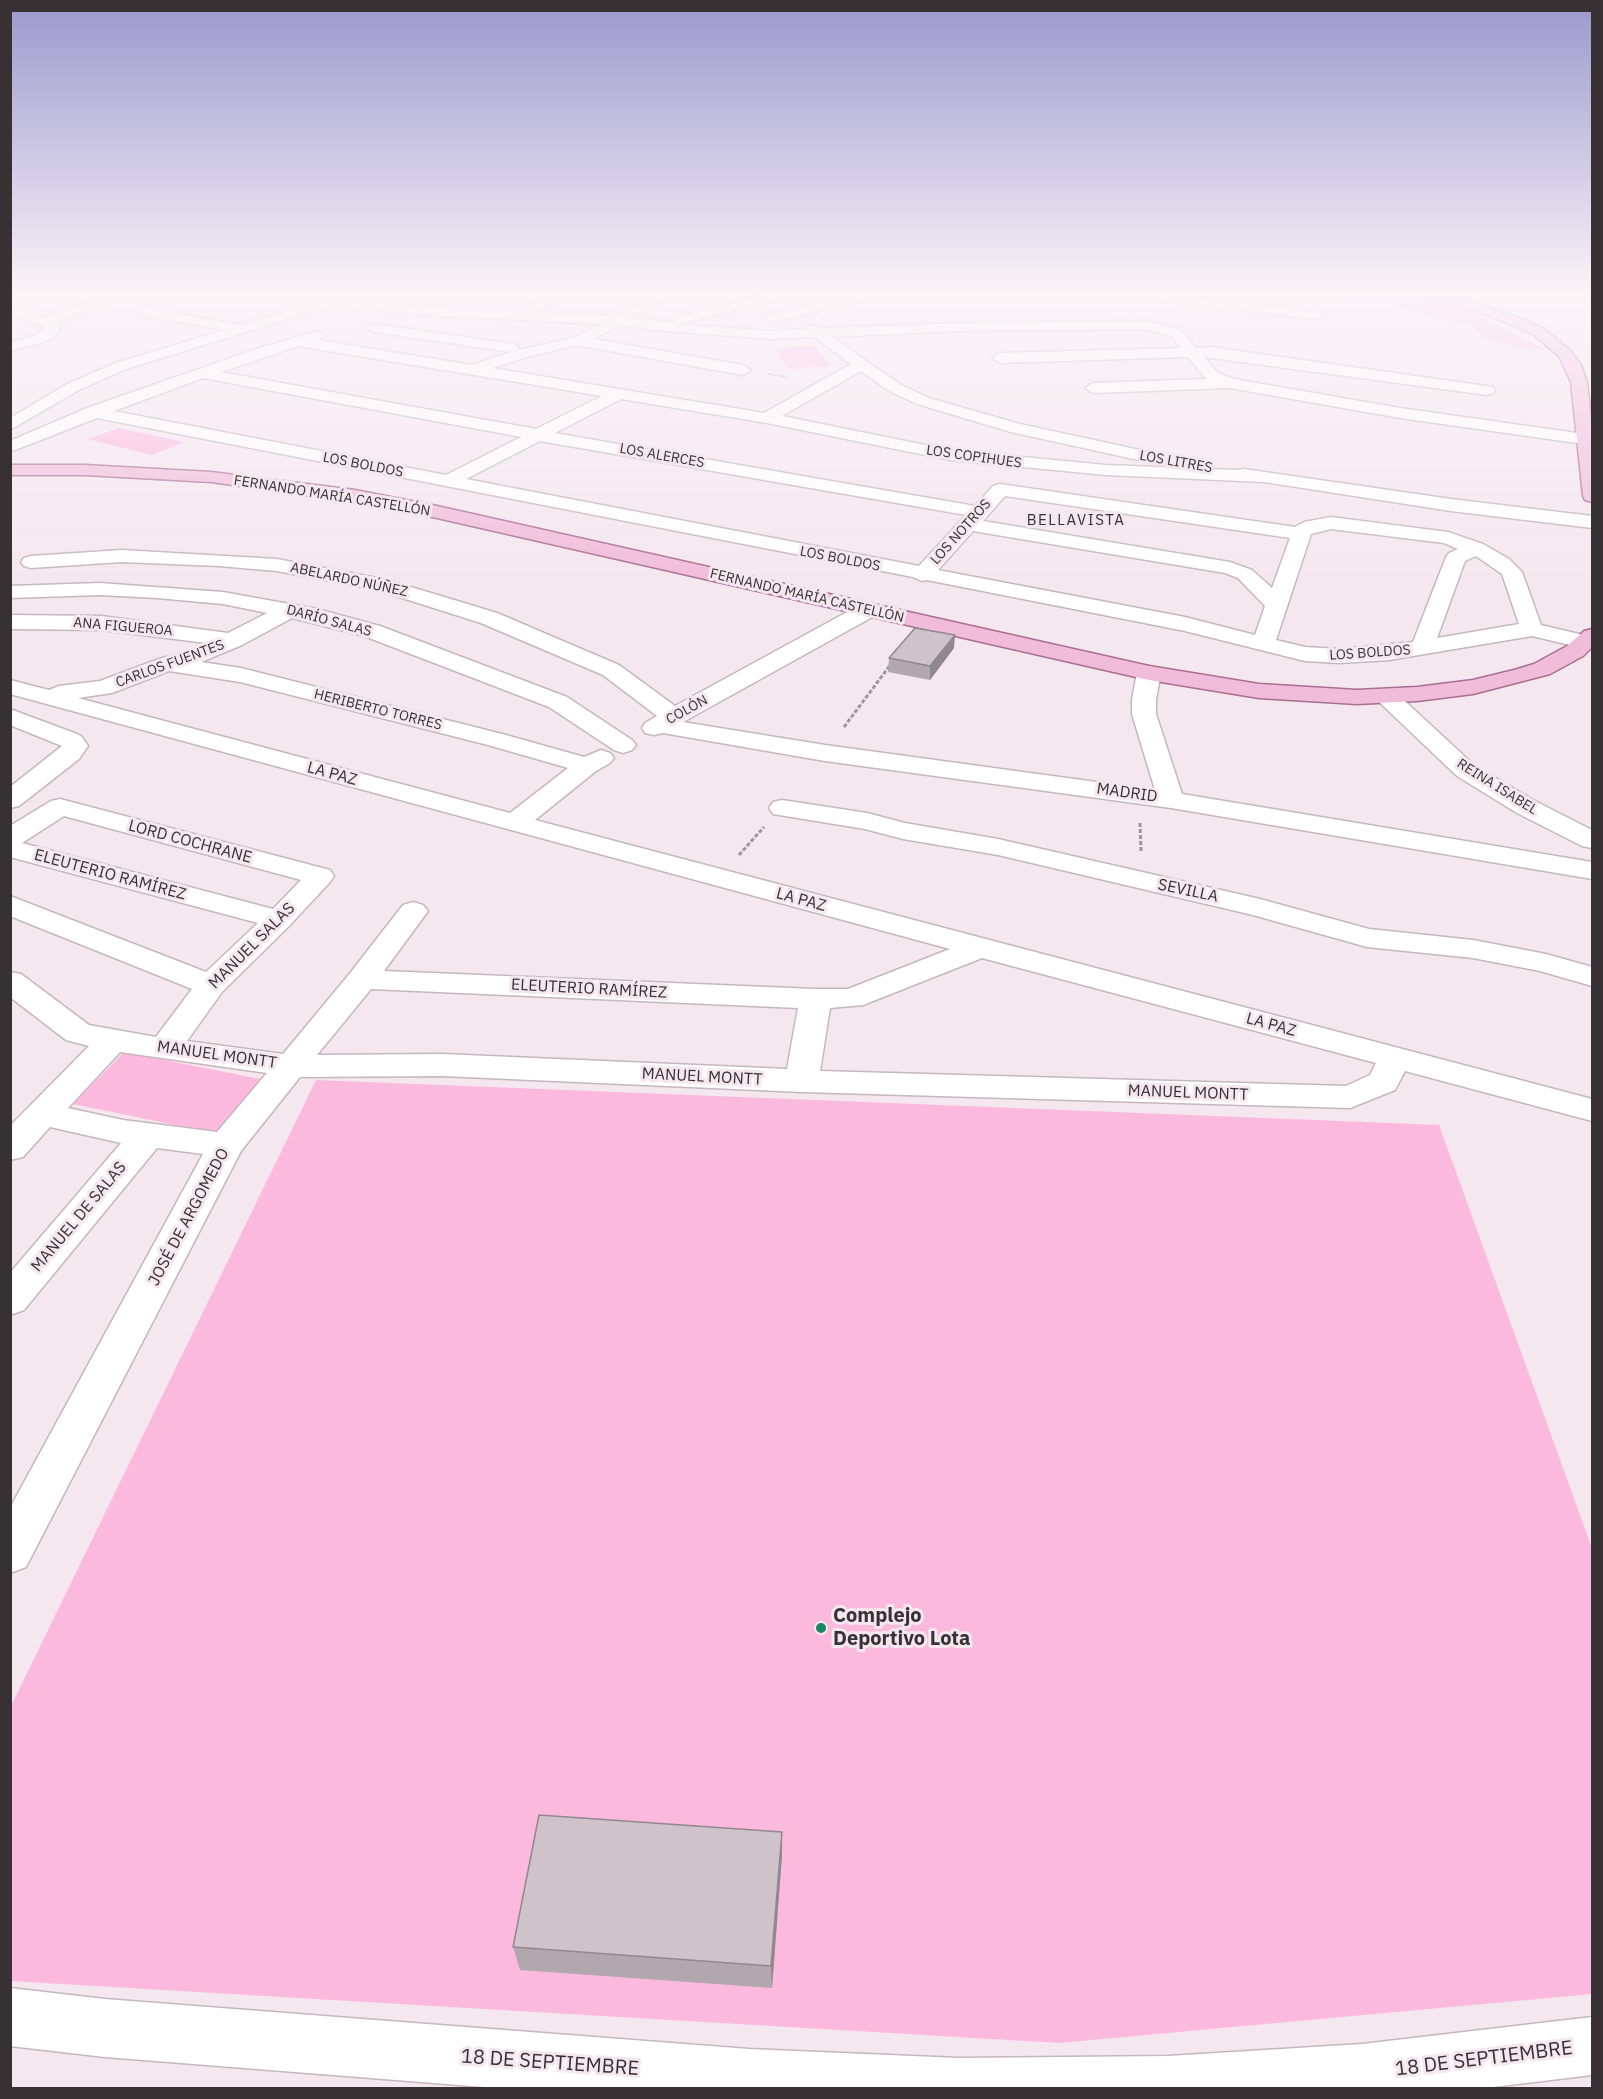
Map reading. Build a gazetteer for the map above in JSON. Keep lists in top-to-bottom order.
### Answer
{
  "streets": {
    "main road": ["FERNANDO MARÍA CASTELLÓN"],
    "street": [
      "LOS ALERCES",
      "LOS COPIHUES",
      "LOS LITRES",
      "LOS BOLDOS",
      "LOS NOTROS",
      "ABELARDO NÚÑEZ",
      "DARÍO SALAS",
      "ANA FIGUEROA",
      "CARLOS FUENTES",
      "HERIBERTO TORRES",
      "COLÓN",
      "LA PAZ",
      "REINA ISABEL",
      "MADRID",
      "LORD COCHRANE",
      "ELEUTERIO RAMÍREZ",
      "SEVILLA",
      "MANUEL SALAS",
      "MANUEL MONTT",
      "MANUEL DE SALAS",
      "JOSÉ DE ARGOMEDO",
      "18 DE SEPTIEMBRE"
    ]
  },
  "crossings": [
    ["LOS ALERCES", "LOS NOTROS"],
    ["LOS COPIHUES", "LOS LITRES"],
    ["LOS COPIHUES", "LOS NOTROS"],
    ["LOS BOLDOS", "FERNANDO MARÍA CASTELLÓN"],
    ["LOS BOLDOS", "LOS NOTROS"],
    ["FERNANDO MARÍA CASTELLÓN", "COLÓN"],
    ["FERNANDO MARÍA CASTELLÓN", "REINA ISABEL"],
    ["ABELARDO NÚÑEZ", "COLÓN"],
    ["ABELARDO NÚÑEZ", "MADRID"],
    ["DARÍO SALAS", "CARLOS FUENTES"],
    ["DARÍO SALAS", "COLÓN"],
    ["ANA FIGUEROA", "CARLOS FUENTES"],
    ["CARLOS FUENTES", "HERIBERTO TORRES"],
    ["CARLOS FUENTES", "LA PAZ"],
    ["HERIBERTO TORRES", "COLÓN"],
    ["COLÓN", "LA PAZ"],
    ["COLÓN", "MADRID"],
    ["LA PAZ", "ELEUTERIO RAMÍREZ"],
    ["LA PAZ", "MANUEL MONTT"],
    ["LORD COCHRANE", "MANUEL SALAS"],
    ["ELEUTERIO RAMÍREZ", "MANUEL SALAS"],
    ["ELEUTERIO RAMÍREZ", "JOSÉ DE ARGOMEDO"],
    ["MANUEL SALAS", "MANUEL MONTT"],
    ["MANUEL MONTT", "JOSÉ DE ARGOMEDO"]
  ],
  "districts": ["BELLAVISTA"],
  "places": ["Complejo Deportivo Lota"]
}
